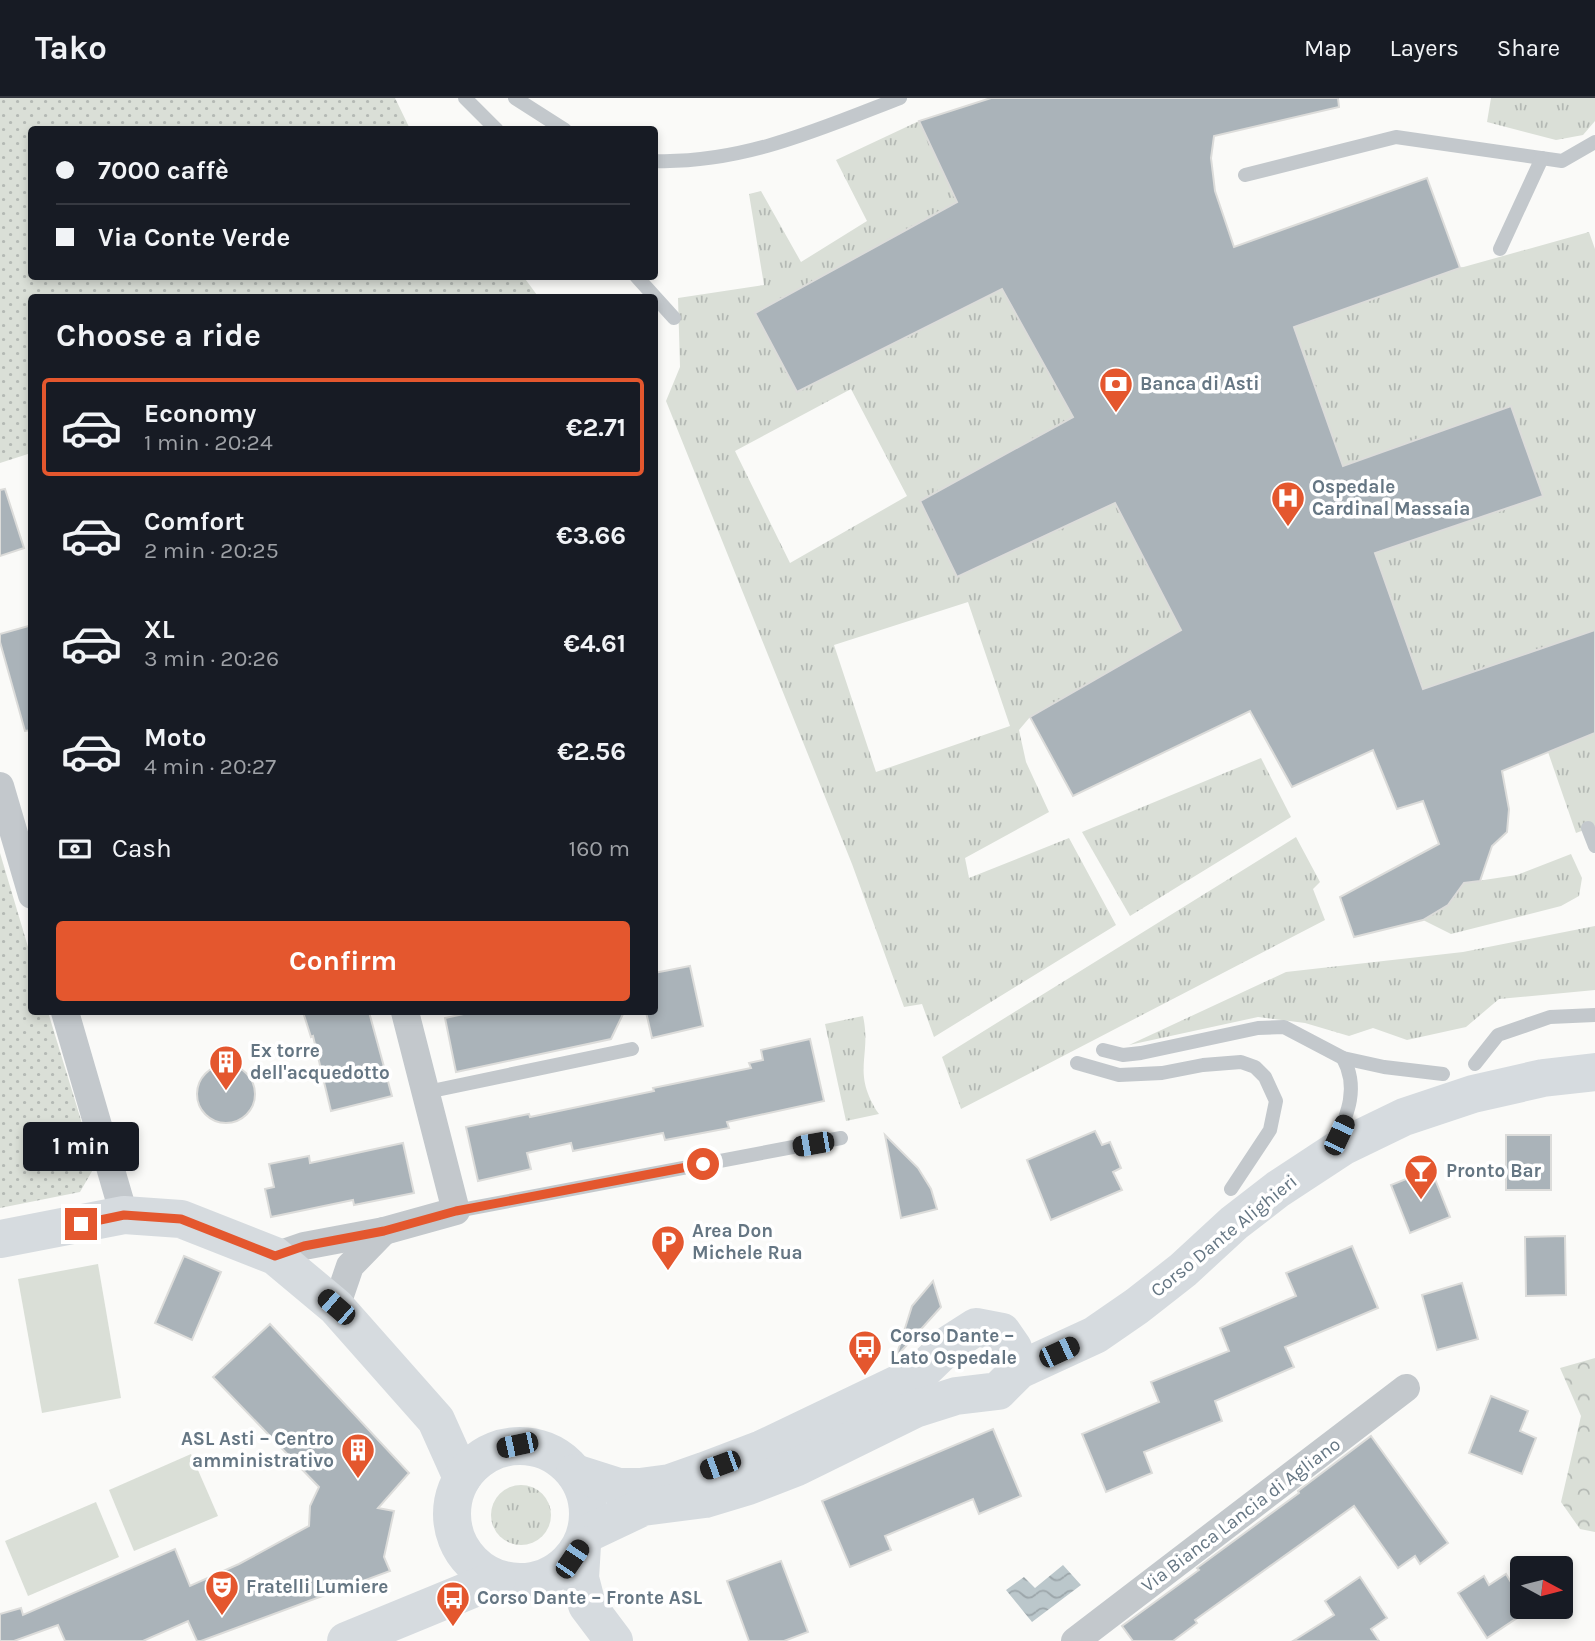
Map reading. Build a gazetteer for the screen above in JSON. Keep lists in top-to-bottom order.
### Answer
{
  "streets": {
    "street": ["Corso Dante Alighieri", "Via Bianca Lancia di Agliano"]
  },
  "places": {
    "bank": ["Banca di Asti"],
    "hospital": ["Ospedale Cardinal Massaia"],
    "building": ["Ex torre dell'acquedotto", "ASL Asti – Centro amministrativo"],
    "bar": ["Pronto Bar"],
    "parking": ["Area Don Michele Rua"],
    "bus stop": ["Corso Dante – Lato Ospedale", "Corso Dante – Fronte ASL"],
    "theatre": ["Fratelli Lumiere"]
  },
  "north": "right",
  "page": {
    "header": "Tako",
    "nav": ["Map", "Layers", "Share"],
    "banner": ["7000 caffè", "Via Conte Verde"],
    "heading": "Choose a ride",
    "list": [
      {
        "name": "Economy",
        "note": "1 min · 20:24",
        "value": "€2.71"
      },
      {
        "name": "Comfort",
        "note": "2 min · 20:25",
        "value": "€3.66"
      },
      {
        "name": "XL",
        "note": "3 min · 20:26",
        "value": "€4.61"
      },
      {
        "name": "Moto",
        "note": "4 min · 20:27",
        "value": "€2.56"
      }
    ],
    "pay": ["Cash", "160 m"],
    "buttons": "Confirm",
    "bubble": "1 min"
  }
}
